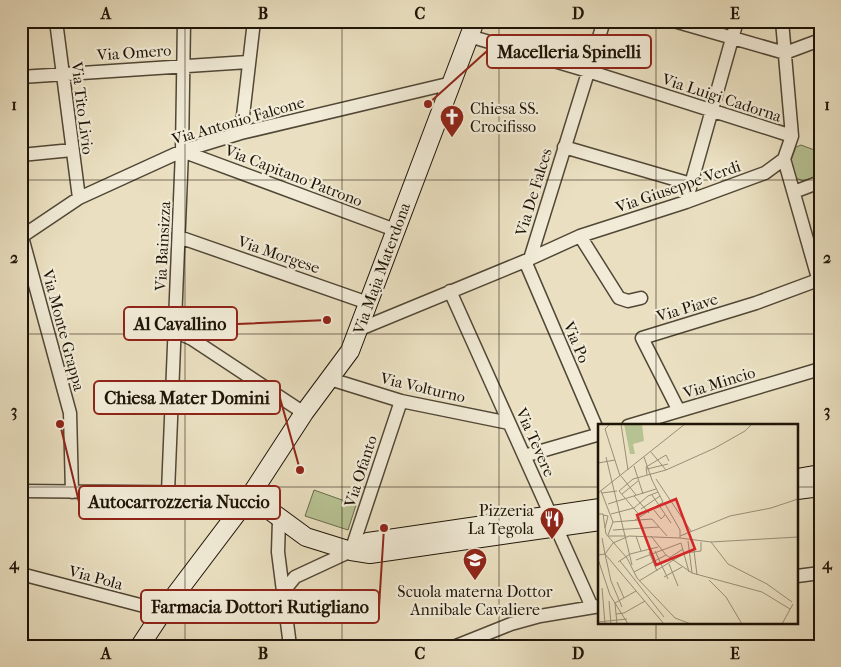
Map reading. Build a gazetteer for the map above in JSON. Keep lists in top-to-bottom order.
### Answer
{
  "streets": {
    "main road": ["Via Maja Materdona"],
    "street": [
      "Via Omero",
      "Via Luigi Cadorna",
      "Via Tito Livio",
      "Via Antonio Falcone",
      "Via Capitano Patrono",
      "Via Giuseppe Verdi",
      "Via De Falces",
      "Via Bainsizza",
      "Via Morgese",
      "Via Piave",
      "Via Monte Grappa",
      "Via Po",
      "Via Mincio",
      "Via Volturno",
      "Via Tevere",
      "Via Ofanto",
      "Via Pola"
    ]
  },
  "crossings": [
    ["Via Omero", "Via Tito Livio"],
    ["Via Omero", "Via Bainsizza"],
    ["Via Luigi Cadorna", "Via De Falces"],
    ["Via Luigi Cadorna", "Via Maja Materdona"],
    ["Via Tito Livio", "Via Antonio Falcone"],
    ["Via Antonio Falcone", "Via Capitano Patrono"],
    ["Via Antonio Falcone", "Via Bainsizza"],
    ["Via Antonio Falcone", "Via Maja Materdona"],
    ["Via Antonio Falcone", "Via Monte Grappa"],
    ["Via Capitano Patrono", "Via Bainsizza"],
    ["Via Capitano Patrono", "Via Maja Materdona"],
    ["Via Giuseppe Verdi", "Via De Falces"],
    ["Via Giuseppe Verdi", "Via Maja Materdona"],
    ["Via Giuseppe Verdi", "Via Po"],
    ["Via Giuseppe Verdi", "Via Tevere"],
    ["Via De Falces", "Via Po"],
    ["Via Bainsizza", "Via Morgese"],
    ["Via Morgese", "Via Maja Materdona"],
    ["Via Maja Materdona", "Via Volturno"],
    ["Via Maja Materdona", "Via Pola"],
    ["Via Piave", "Via Mincio"],
    ["Via Volturno", "Via Tevere"],
    ["Via Volturno", "Via Ofanto"]
  ],
  "places": {
    "other": [
      "Macelleria Spinelli",
      "Al Cavallino",
      "Autocarrozzeria Nuccio",
      "Chiesa Mater Domini",
      "Farmacia Dottori Rutigliano"
    ],
    "church": ["Chiesa SS. Crocifisso"],
    "restaurant": ["Pizzeria La Tegola"],
    "school or university": ["Scuola materna Dottor Annibale Cavaliere"]
  },
  "grid": {
    "columns": [
      "A",
      "B",
      "C",
      "D",
      "E"
    ],
    "rows": [
      "1",
      "2",
      "3",
      "4"
    ]
  }
}
